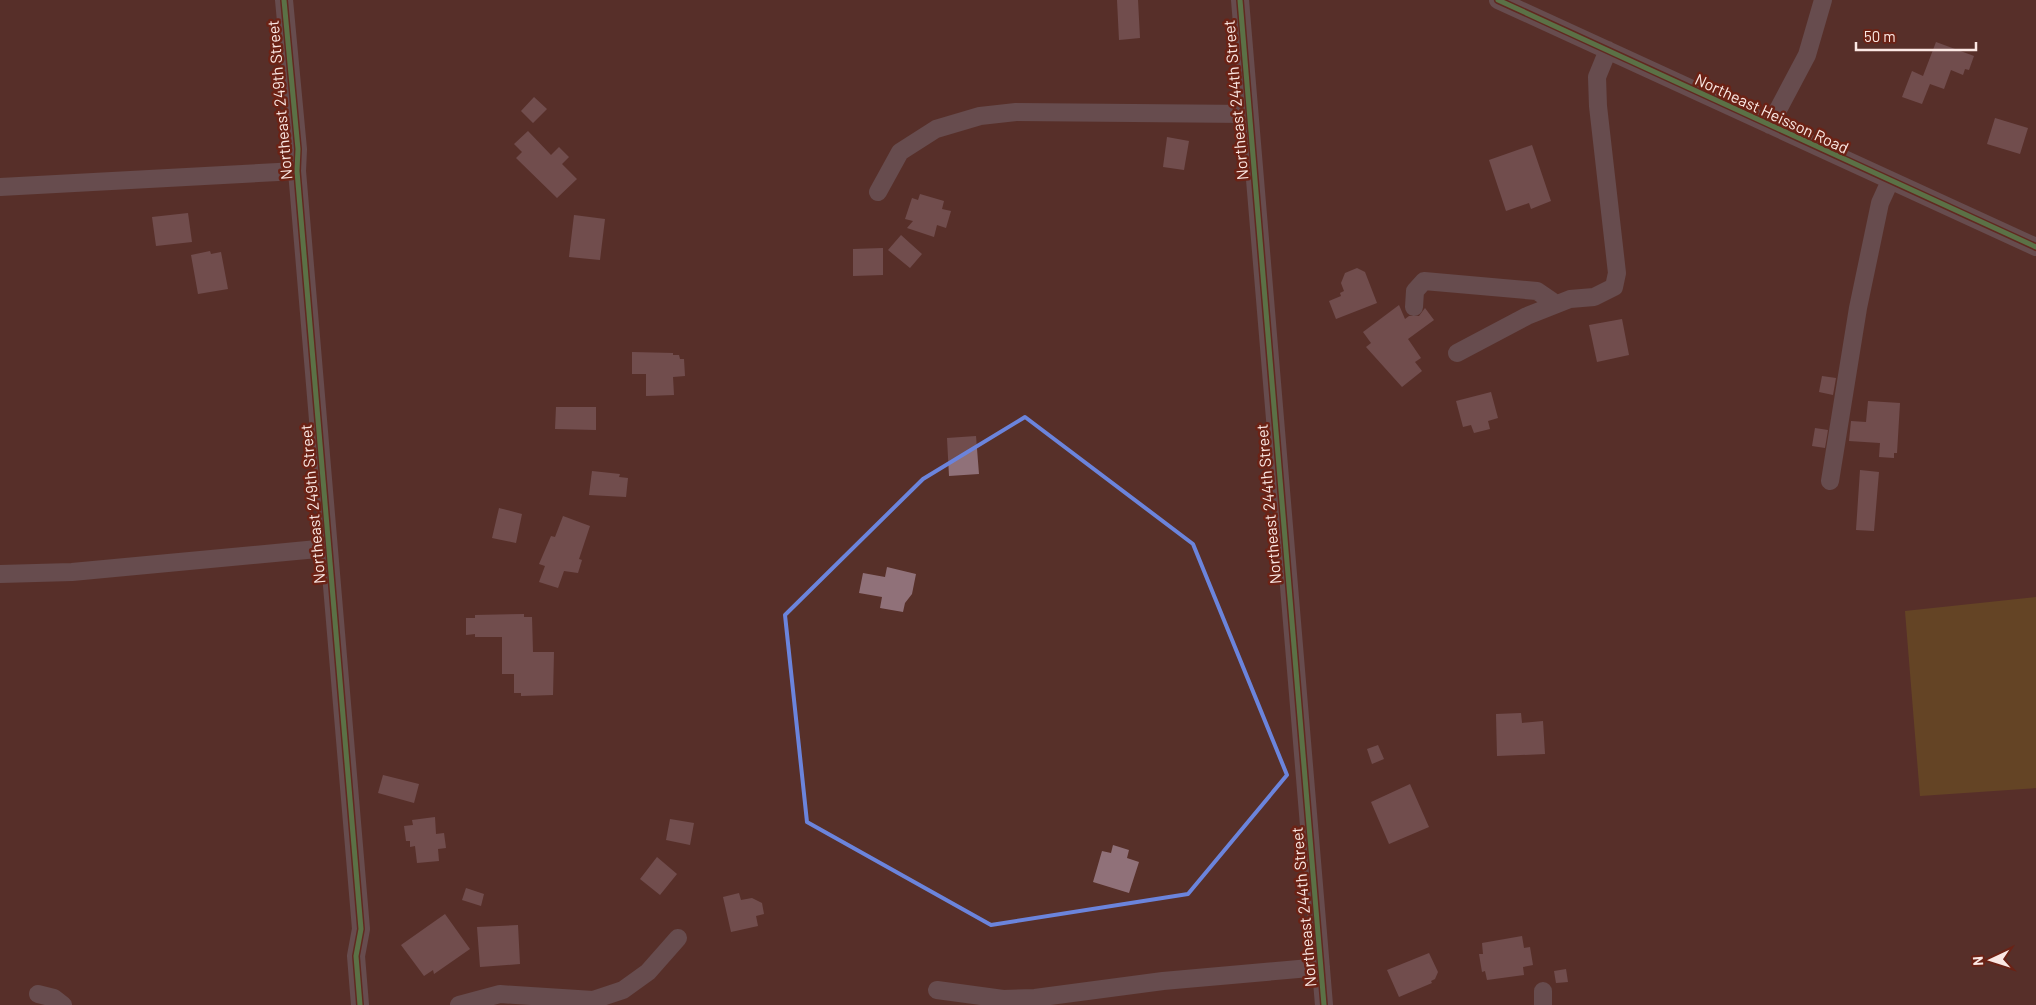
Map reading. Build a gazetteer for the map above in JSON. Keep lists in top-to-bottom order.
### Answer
{
  "streets": {
    "street": ["Northeast 249th Street", "Northeast 244th Street", "Northeast Heisson Road"]
  },
  "scale_bar": "50 m",
  "north": "left"
}
